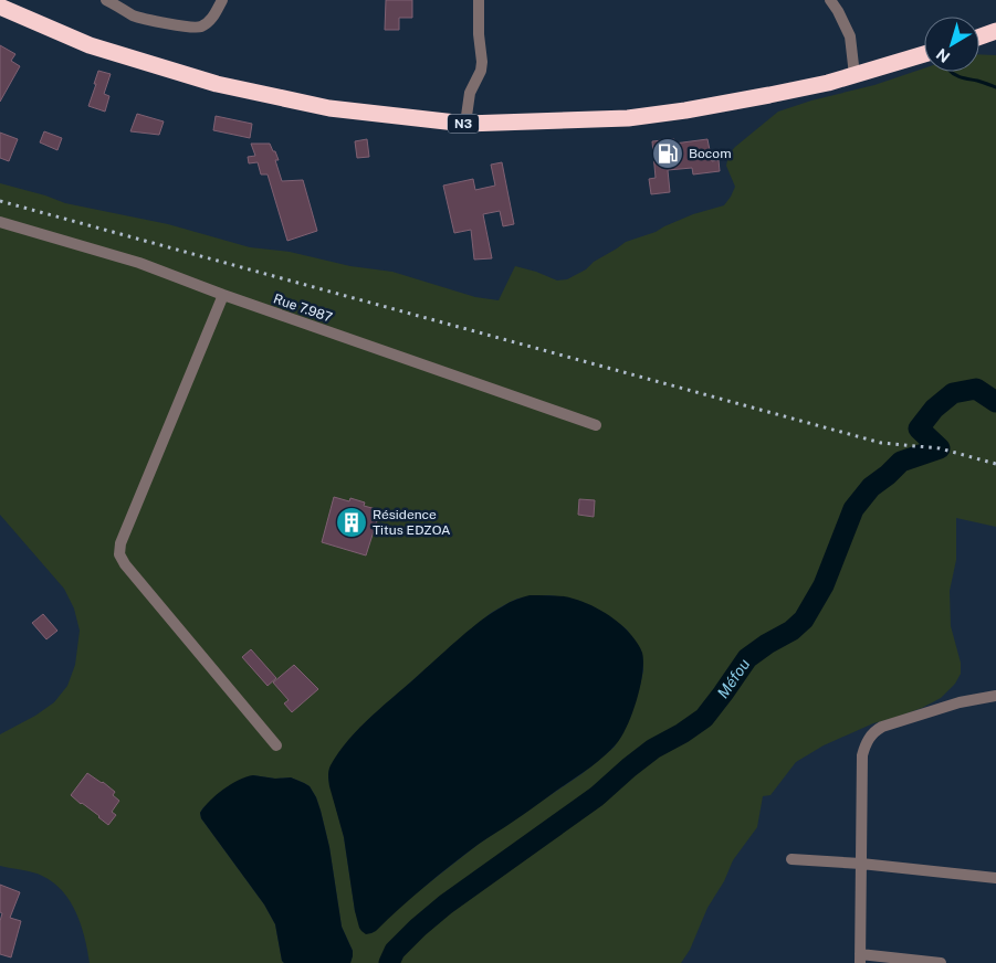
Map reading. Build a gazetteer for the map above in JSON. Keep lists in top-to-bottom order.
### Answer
{
  "streets": {
    "highway": ["N3"],
    "street": ["Rue 7.987"]
  },
  "water": ["Méfou"],
  "places": {
    "fuel station": ["Bocom"],
    "building": ["Résidence Titus EDZOA"]
  },
  "north": "bottom left"
}
